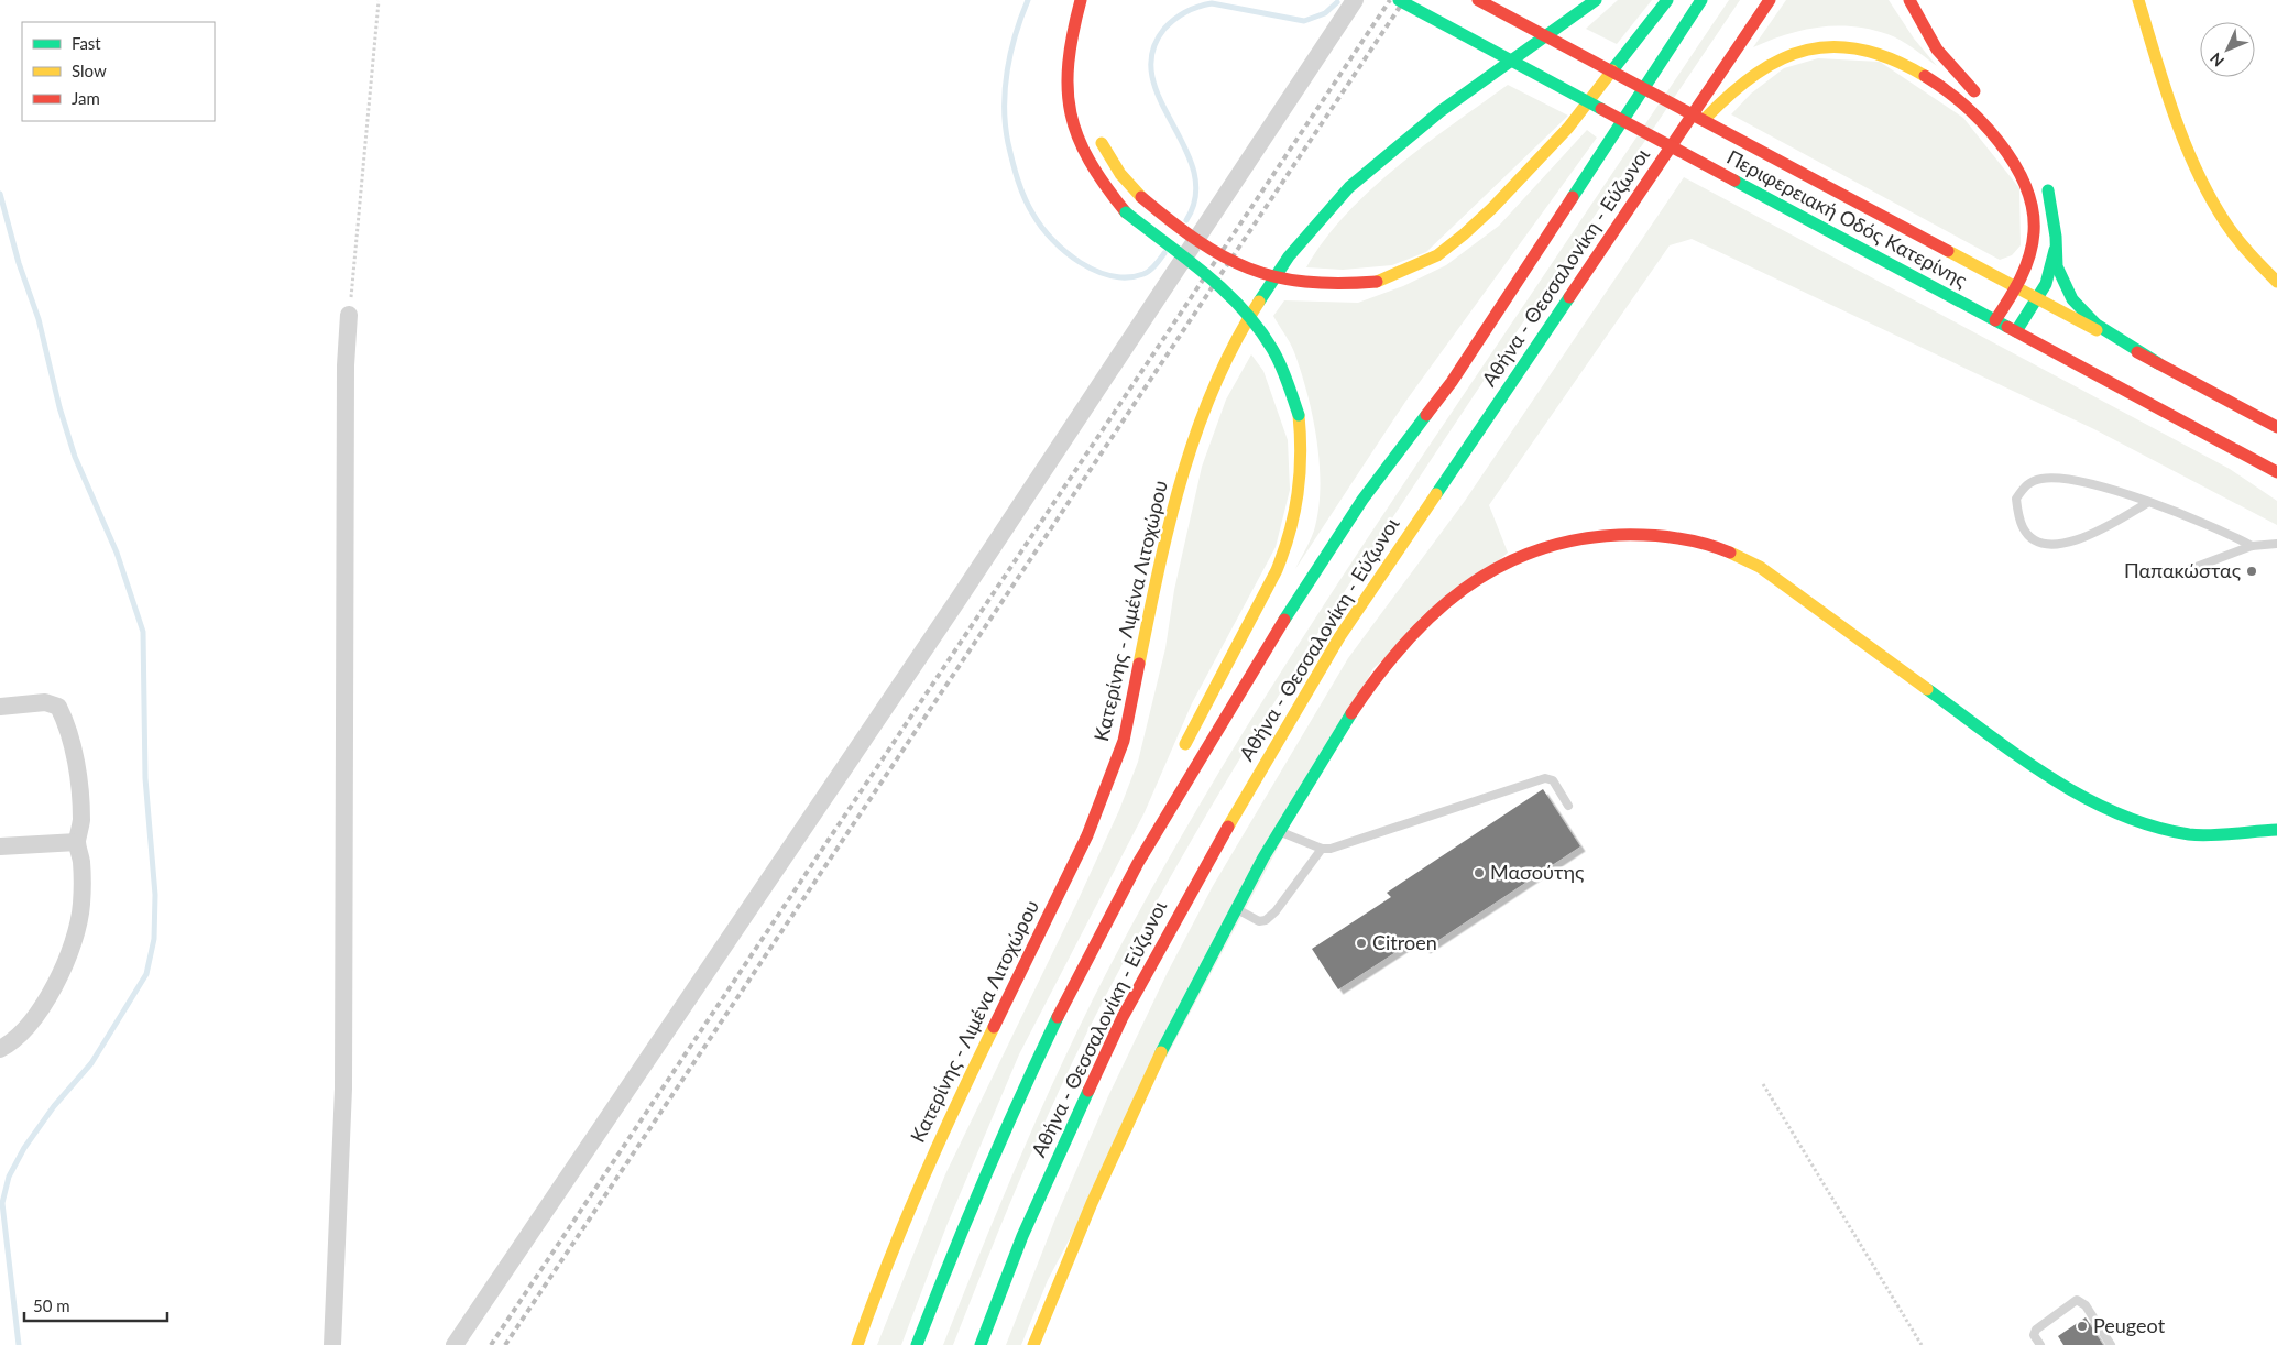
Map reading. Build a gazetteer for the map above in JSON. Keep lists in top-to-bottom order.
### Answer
{
  "streets": {
    "main road": ["Περιφερειακή Οδός Κατερίνης", "Αθήνα - Θεσσαλονίκη - Εύζωνοι", "Κατερίνης - Λιμένα Λιτοχώρου"]
  },
  "places": [
    "Παπακώστας",
    "Μασούτης",
    "Citroen",
    "Peugeot"
  ],
  "legend": ["Fast", "Slow", "Jam"],
  "scale_bar": "50 m",
  "north": "bottom left"
}
